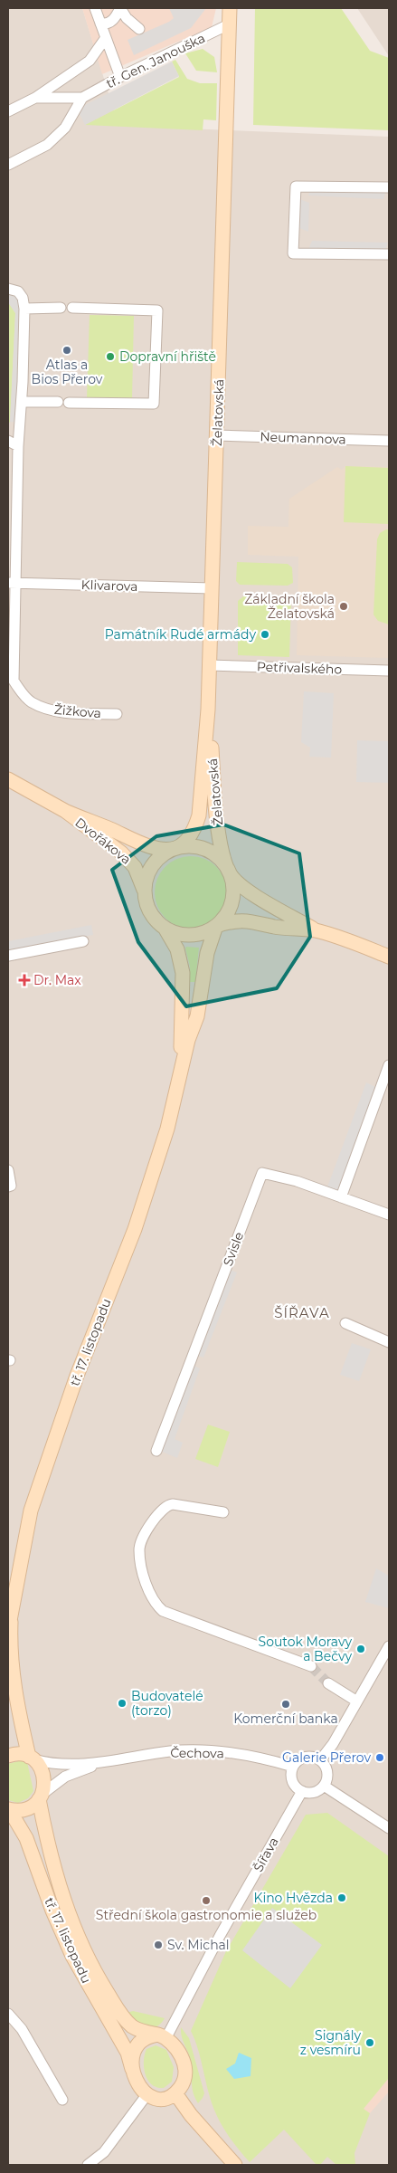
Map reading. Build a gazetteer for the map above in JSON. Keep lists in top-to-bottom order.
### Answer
{
  "streets": {
    "main road": ["Želatovská", "Dvořákova", "tř. 17. listopadu"],
    "street": [
      "tř. Gen. Janouška",
      "Neumannova",
      "Klivarova",
      "Petřivalského",
      "Žižkova",
      "Svisle",
      "Čechova",
      "Šířava"
    ]
  },
  "crossings": [
    ["tř. Gen. Janouška", "Želatovská"],
    ["Želatovská", "Neumannova"],
    ["Želatovská", "Klivarova"],
    ["Želatovská", "Petřivalského"],
    ["Želatovská", "Dvořákova"],
    ["Želatovská", "tř. 17. listopadu"],
    ["Klivarova", "Žižkova"],
    ["Dvořákova", "tř. 17. listopadu"],
    ["tř. 17. listopadu", "Čechova"],
    ["tř. 17. listopadu", "Šířava"],
    ["Čechova", "Šířava"]
  ],
  "districts": ["ŠÍŘAVA"],
  "places": {
    "other": [
      "Atlas a Bios Přerov",
      "Dopravní hřiště",
      "Základní škola Želatovská",
      "Památník Rudé armády",
      "Soutok Moravy a Bečvy",
      "Budovatelé (torzo)",
      "Komerční banka",
      "Galerie Přerov",
      "Kino Hvězda",
      "Střední škola gastronomie a služeb",
      "Sv. Michal",
      "Signály z vesmíru"
    ],
    "health": ["Dr. Max"]
  }
}
